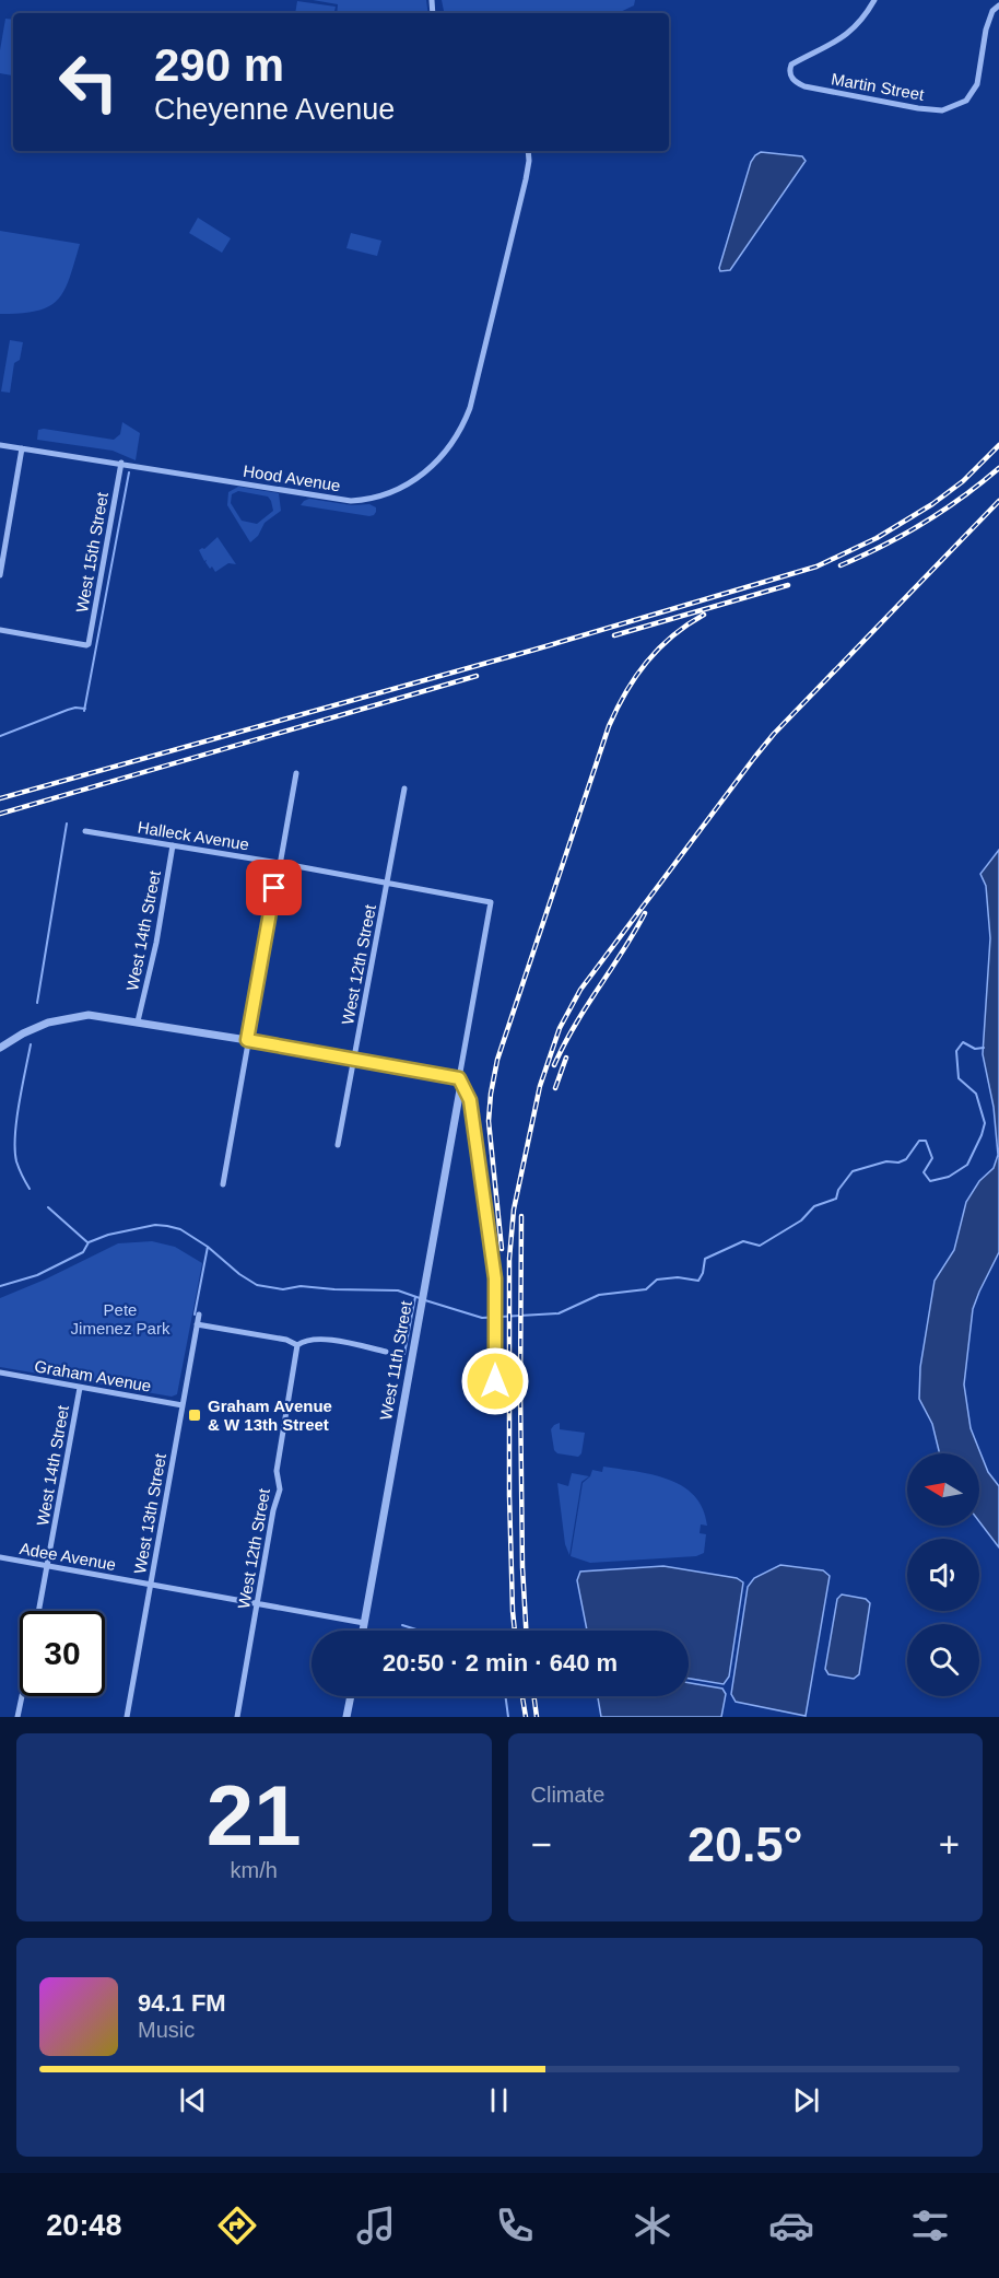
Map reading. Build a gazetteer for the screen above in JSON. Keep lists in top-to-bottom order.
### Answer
{
  "streets": {
    "street": [
      "Martin Street",
      "Hood Avenue",
      "West 15th Street",
      "Halleck Avenue",
      "West 14th Street",
      "West 12th Street",
      "West 11th Street",
      "Graham Avenue",
      "West 13th Street",
      "Adee Avenue"
    ]
  },
  "crossings": [
    ["Hood Avenue", "West 15th Street"],
    ["Halleck Avenue", "West 14th Street"],
    ["Halleck Avenue", "West 12th Street"],
    ["Halleck Avenue", "West 11th Street"],
    ["West 14th Street", "Graham Avenue"],
    ["West 14th Street", "Adee Avenue"],
    ["West 12th Street", "Adee Avenue"],
    ["West 11th Street", "Adee Avenue"],
    ["Graham Avenue", "West 13th Street"],
    ["West 13th Street", "Adee Avenue"]
  ],
  "parks": ["Pete Jimenez Park"],
  "places": {
    "transit": ["Graham Avenue & W 13th Street"]
  },
  "north": "left",
  "page": {
    "turn": ["290 m", "Cheyenne Avenue"],
    "limit": "30",
    "trip": "20:50 · 2 min · 640 m",
    "tile": [
      ["21", "km/h"],
      "Climate"
    ],
    "heat": ["−", "20.5°", "+"],
    "song": ["94.1 FM", "Music"],
    "tabs": "20:48"
  }
}
